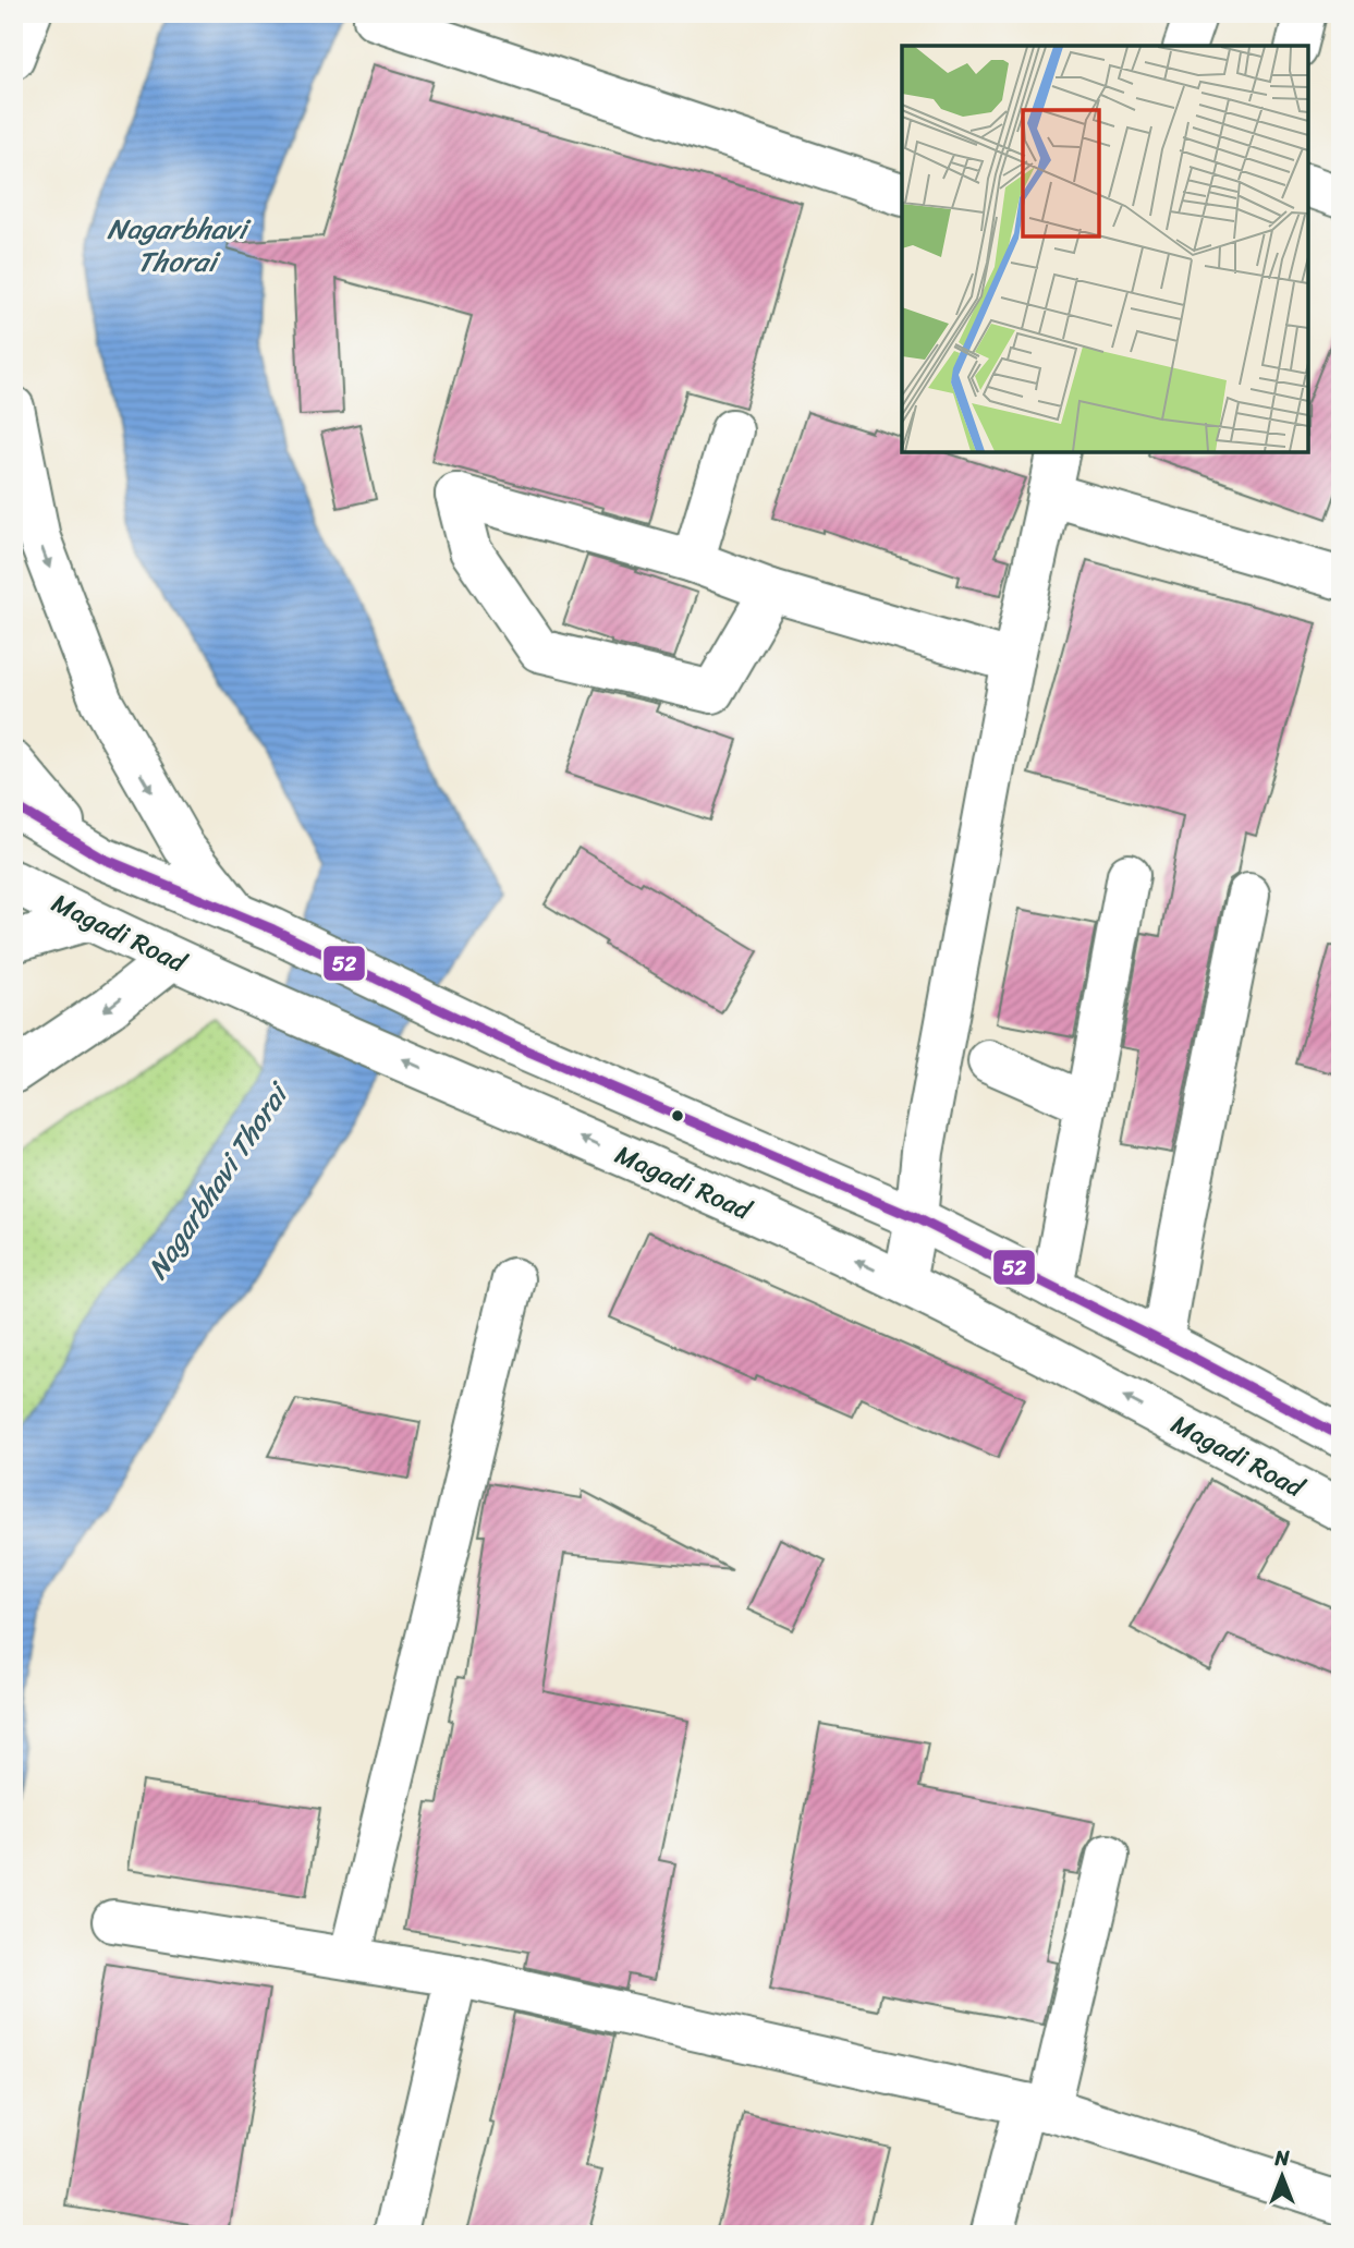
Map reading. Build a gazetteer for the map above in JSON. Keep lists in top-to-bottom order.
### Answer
{
  "streets": {
    "street": ["Magadi Road"]
  },
  "water": ["Nagarbhavi Thorai"],
  "lines": ["transit line 52"],
  "north": "top"
}
